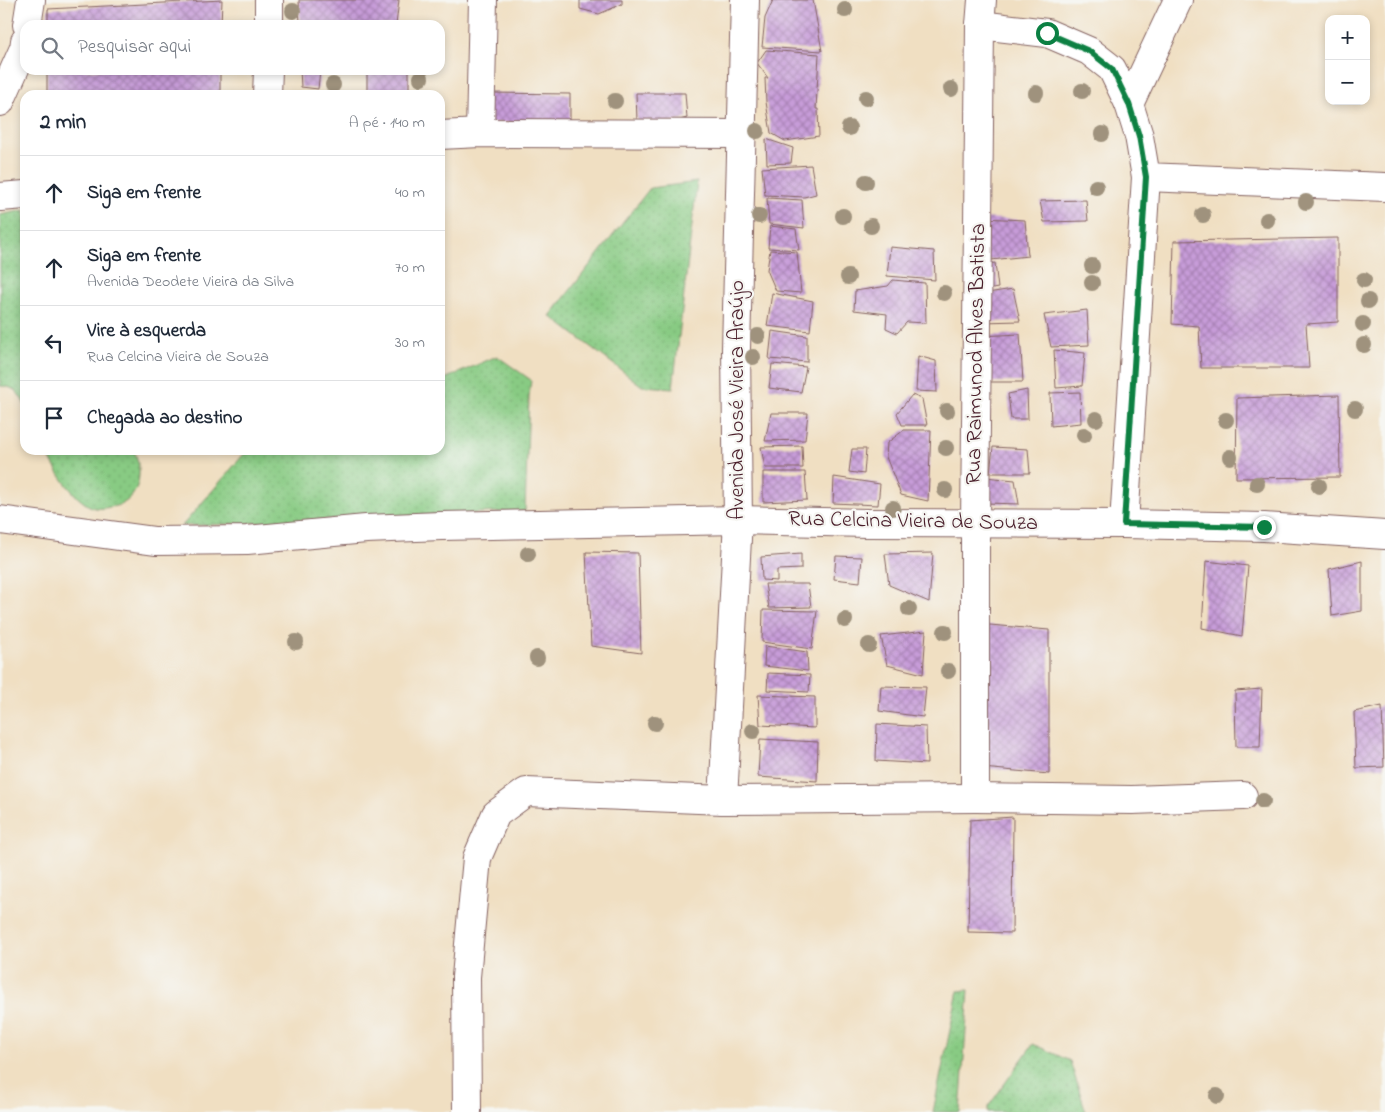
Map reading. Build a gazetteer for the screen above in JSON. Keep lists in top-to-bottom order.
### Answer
{
  "streets": {
    "street": ["Rua Raimunod Alves Batista", "Avenida José Vieira Araújo", "Rua Celcina Vieira de Souza"]
  },
  "crossings": [
    ["Rua Raimunod Alves Batista", "Rua Celcina Vieira de Souza"],
    ["Avenida José Vieira Araújo", "Rua Celcina Vieira de Souza"]
  ],
  "page": {
    "map_buttons": ["+", "−"],
    "search": "Pesquisar aqui",
    "heading": ["2 min", "A pé · 140 m"],
    "list": [
      ["Siga em frente", "40 m"],
      ["Siga em frente", "Avenida Deodete Vieira da Silva", "70 m"],
      ["Vire à esquerda", "Rua Celcina Vieira de Souza", "30 m"],
      "Chegada ao destino"
    ]
  }
}
